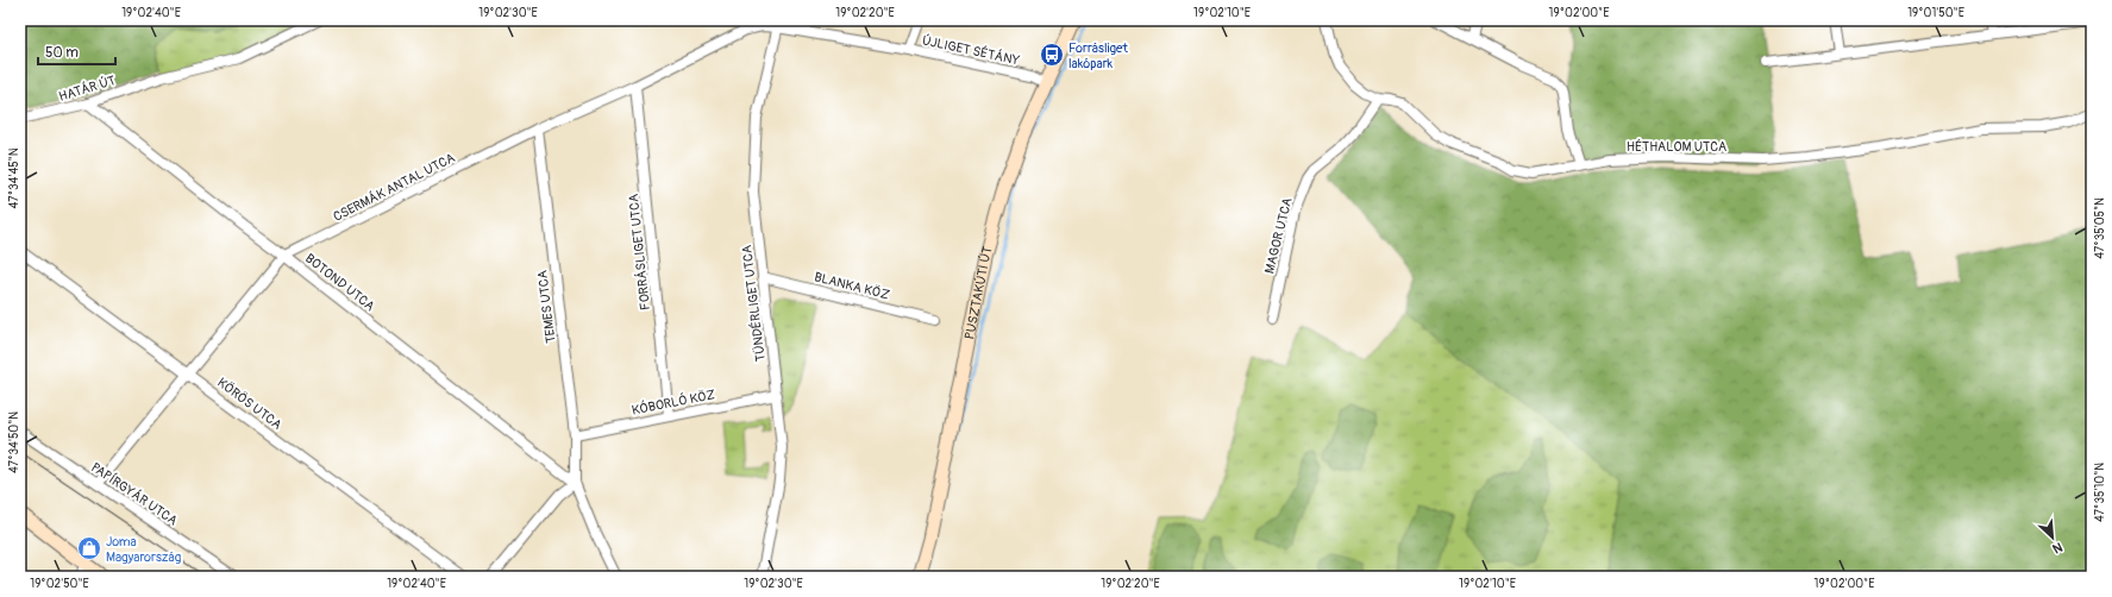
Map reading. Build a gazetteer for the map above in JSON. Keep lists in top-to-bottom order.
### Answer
{
  "streets": {
    "street": [
      "ÚJLIGET SÉTÁNY",
      "HATÁR ÚT",
      "HÉTHALOM UTCA",
      "CSERMÁK ANTAL UTCA",
      "MAGOR UTCA",
      "FORRÁSLIGET UTCA",
      "BOTOND UTCA",
      "BLANKA KÖZ",
      "PUSZTAKÚTI ÚT",
      "TÜNDÉRLIGET UTCA",
      "TEMES UTCA",
      "KÓBORLÓ KÖZ",
      "KÖRÖS UTCA",
      "PAPÍRGYÁR UTCA"
    ]
  },
  "crossings": [
    ["ÚJLIGET SÉTÁNY", "CSERMÁK ANTAL UTCA"],
    ["ÚJLIGET SÉTÁNY", "PUSZTAKÚTI ÚT"],
    ["ÚJLIGET SÉTÁNY", "TÜNDÉRLIGET UTCA"],
    ["HATÁR ÚT", "BOTOND UTCA"],
    ["HÉTHALOM UTCA", "MAGOR UTCA"],
    ["CSERMÁK ANTAL UTCA", "FORRÁSLIGET UTCA"],
    ["CSERMÁK ANTAL UTCA", "BOTOND UTCA"],
    ["CSERMÁK ANTAL UTCA", "TÜNDÉRLIGET UTCA"],
    ["CSERMÁK ANTAL UTCA", "TEMES UTCA"],
    ["CSERMÁK ANTAL UTCA", "KÖRÖS UTCA"],
    ["CSERMÁK ANTAL UTCA", "PAPÍRGYÁR UTCA"],
    ["FORRÁSLIGET UTCA", "KÓBORLÓ KÖZ"],
    ["BOTOND UTCA", "TEMES UTCA"],
    ["BLANKA KÖZ", "TÜNDÉRLIGET UTCA"],
    ["TÜNDÉRLIGET UTCA", "KÓBORLÓ KÖZ"],
    ["TEMES UTCA", "KÓBORLÓ KÖZ"]
  ],
  "places": {
    "bus stop": ["Forrásliget lakópark"],
    "shop": ["Joma Magyarország"]
  },
  "scale_bar": "50 m",
  "north": "bottom right",
  "coordinates": [
    "19°02'40\"E",
    "19°02'30\"E",
    "19°02'20\"E",
    "19°02'10\"E",
    "19°02'00\"E",
    "19°01'50\"E",
    "47°34'45\"N",
    "47°35'05\"N",
    "47°34'50\"N",
    "47°35'10\"N",
    "19°02'50\"E"
  ]
}
